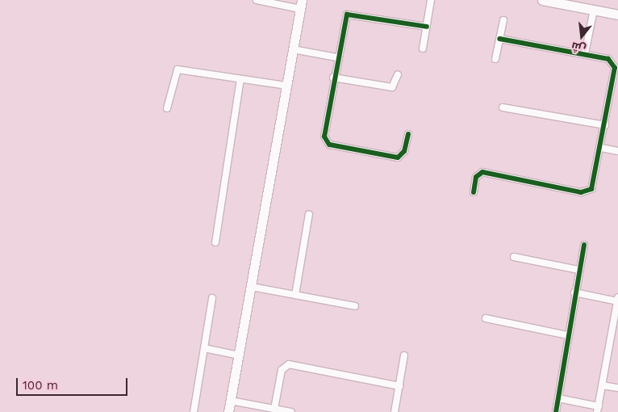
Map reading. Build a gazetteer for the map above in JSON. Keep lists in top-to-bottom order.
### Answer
{
  "scale_bar": "100 m",
  "north": "bottom"
}
